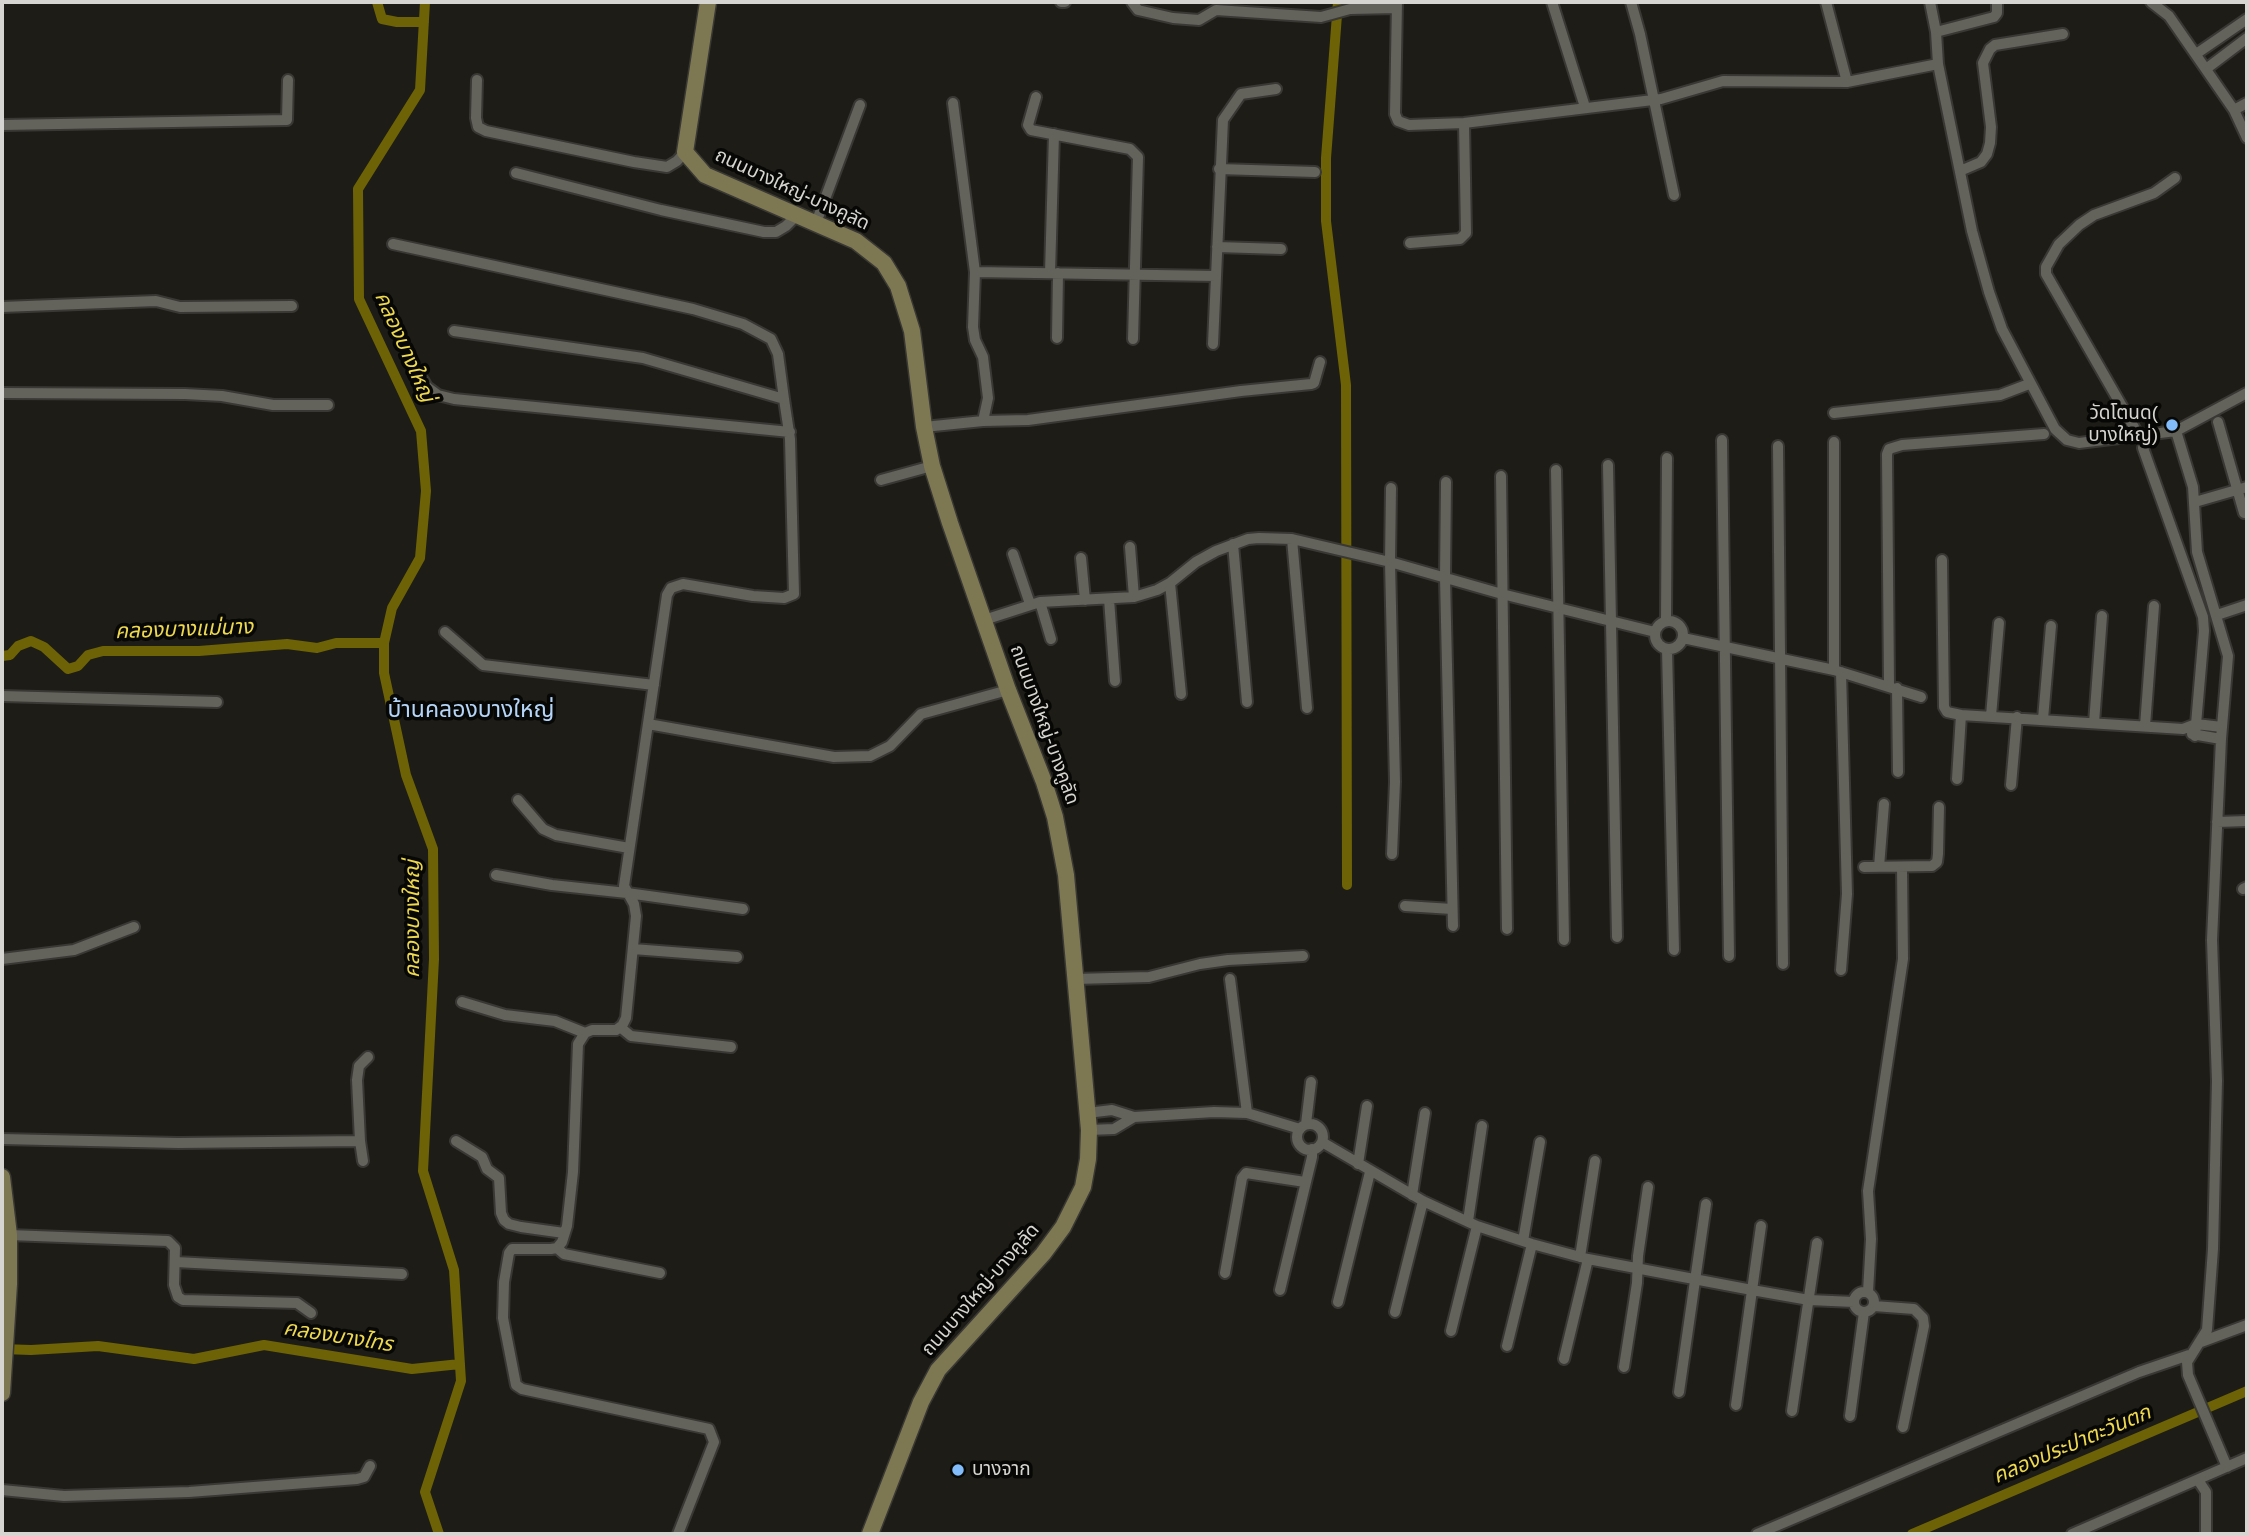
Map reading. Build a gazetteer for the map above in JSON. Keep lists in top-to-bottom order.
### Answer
{
  "streets": {
    "street": ["ถนนบางใหญ่-บางคูลัด"]
  },
  "districts": ["บ้านคลองบางใหญ่"],
  "water": [
    "คลองบางใหญ่",
    "คลองบางแม่นาง",
    "คลองบางไทร",
    "คลองประปาตะวันตก"
  ],
  "places": ["วัดโตนด( บางใหญ่)", "บางจาก"]
}
